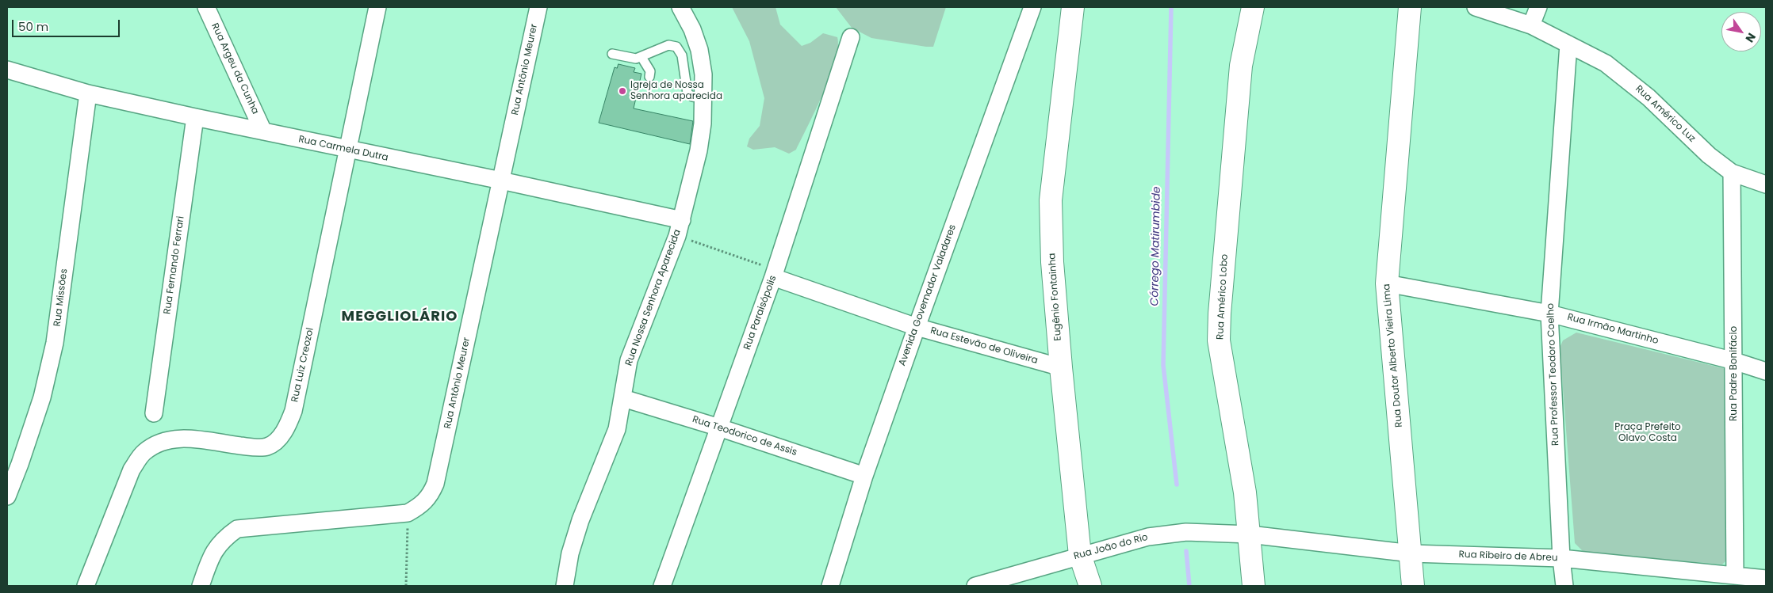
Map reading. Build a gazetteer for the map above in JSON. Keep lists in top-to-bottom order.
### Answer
{
  "streets": {
    "main road": ["Eugênio Fontainha", "Rua Américo Lobo", "Rua Doutor Alberto Vieira Lima"],
    "street": [
      "Rua Argeu da Cunha",
      "Rua Antônio Meurer",
      "Rua Américo Luz",
      "Rua Carmela Dutra",
      "Rua Fernando Ferrari",
      "Avenida Governador Valadares",
      "Rua Missões",
      "Rua Nossa Senhora Aparecida",
      "Rua Paraisópolis",
      "Rua Irmão Martinho",
      "Rua Estevão de Oliveira",
      "Rua Luiz Creozol",
      "Rua Padre Bonifácio",
      "Rua Professor Teodoro Coelho",
      "Rua Teodorico de Assis",
      "Rua João do Rio",
      "Rua Ribeiro de Abreu"
    ]
  },
  "crossings": [
    ["Rua Argeu da Cunha", "Rua Carmela Dutra"],
    ["Rua Antônio Meurer", "Rua Carmela Dutra"],
    ["Rua Américo Luz", "Rua Padre Bonifácio"],
    ["Rua Américo Luz", "Rua Professor Teodoro Coelho"],
    ["Rua Carmela Dutra", "Rua Fernando Ferrari"],
    ["Rua Carmela Dutra", "Rua Missões"],
    ["Rua Carmela Dutra", "Rua Nossa Senhora Aparecida"],
    ["Rua Carmela Dutra", "Rua Luiz Creozol"],
    ["Avenida Governador Valadares", "Rua Estevão de Oliveira"],
    ["Avenida Governador Valadares", "Rua Teodorico de Assis"],
    ["Eugênio Fontainha", "Rua Estevão de Oliveira"],
    ["Eugênio Fontainha", "Rua João do Rio"],
    ["Rua Américo Lobo", "Rua João do Rio"],
    ["Rua Américo Lobo", "Rua Ribeiro de Abreu"],
    ["Rua Nossa Senhora Aparecida", "Rua Teodorico de Assis"],
    ["Rua Paraisópolis", "Rua Estevão de Oliveira"],
    ["Rua Paraisópolis", "Rua Teodorico de Assis"],
    ["Rua Irmão Martinho", "Rua Doutor Alberto Vieira Lima"],
    ["Rua Irmão Martinho", "Rua Padre Bonifácio"],
    ["Rua Irmão Martinho", "Rua Professor Teodoro Coelho"],
    ["Rua Doutor Alberto Vieira Lima", "Rua Ribeiro de Abreu"],
    ["Rua Padre Bonifácio", "Rua Ribeiro de Abreu"],
    ["Rua Professor Teodoro Coelho", "Rua Ribeiro de Abreu"],
    ["Rua João do Rio", "Rua Ribeiro de Abreu"]
  ],
  "districts": ["MEGGLIOLÁRIO"],
  "water": ["Córrego Matirumbide"],
  "parks": ["Praça Prefeito Olavo Costa"],
  "places": ["Igreja de Nossa Senhora aparecida"],
  "scale_bar": "50 m",
  "north": "bottom right"
}
